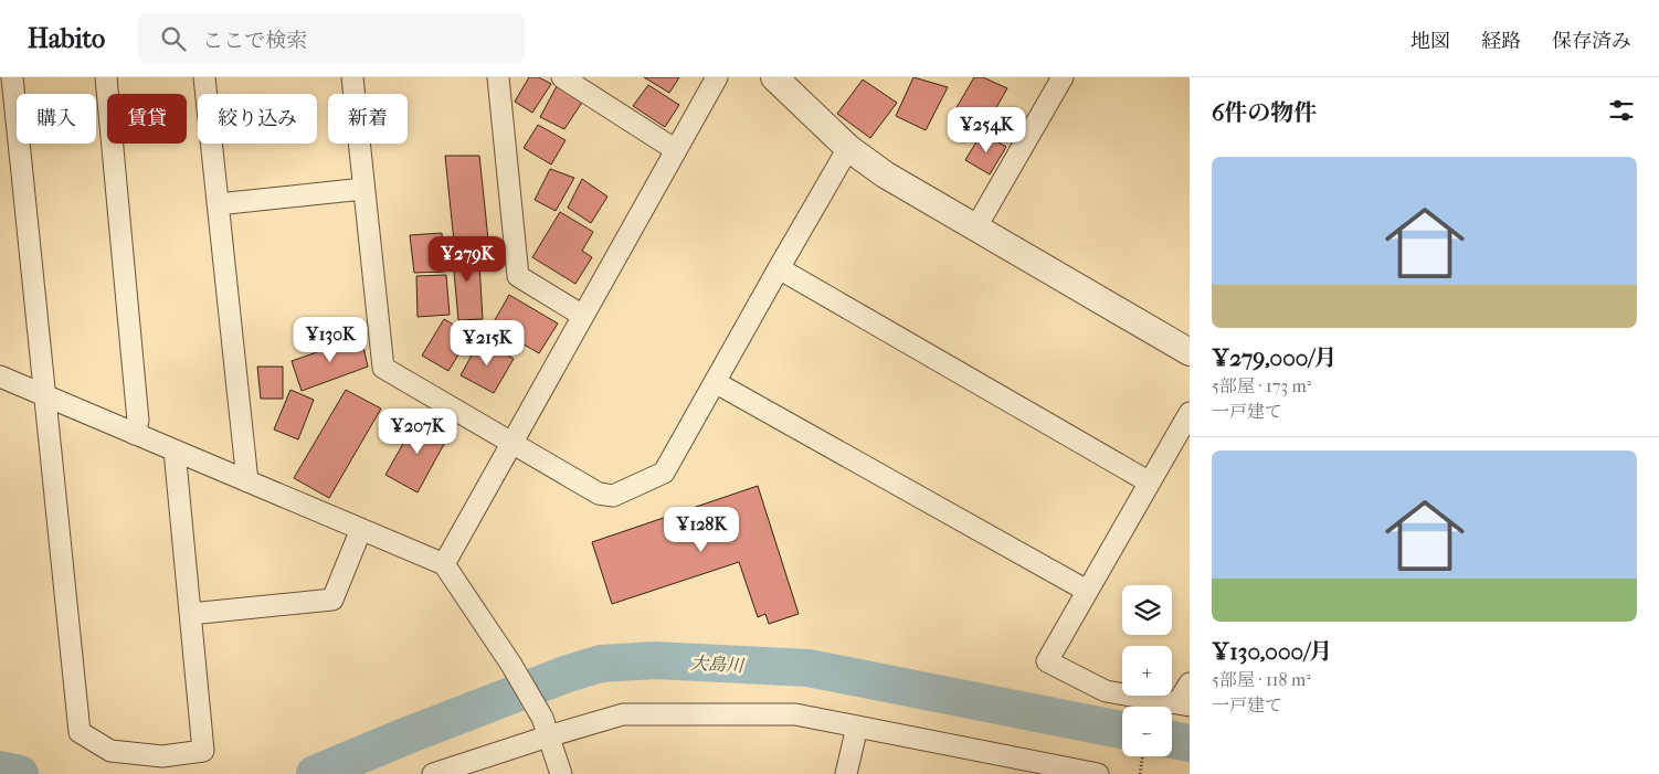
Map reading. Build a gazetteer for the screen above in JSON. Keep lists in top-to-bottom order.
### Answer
{
  "water": ["大島川"],
  "page": {
    "header": "Habito",
    "search": "ここで検索",
    "nav": ["地図", "経路", "保存済み"],
    "heading": "6件の物件",
    "chip": [
      "購入",
      "賃貸",
      "絞り込み",
      "新着"
    ],
    "price": [
      "¥254K",
      "¥279K",
      "¥130K",
      "¥215K",
      "¥207K",
      "¥128K"
    ],
    "list": [
      {
        "name": "¥279,000/月",
        "note": "5部屋 · 173 m² · 一戸建て"
      },
      {
        "name": "¥130,000/月",
        "note": "5部屋 · 118 m² · 一戸建て"
      }
    ],
    "map_buttons": ["+", "−"]
  }
}
